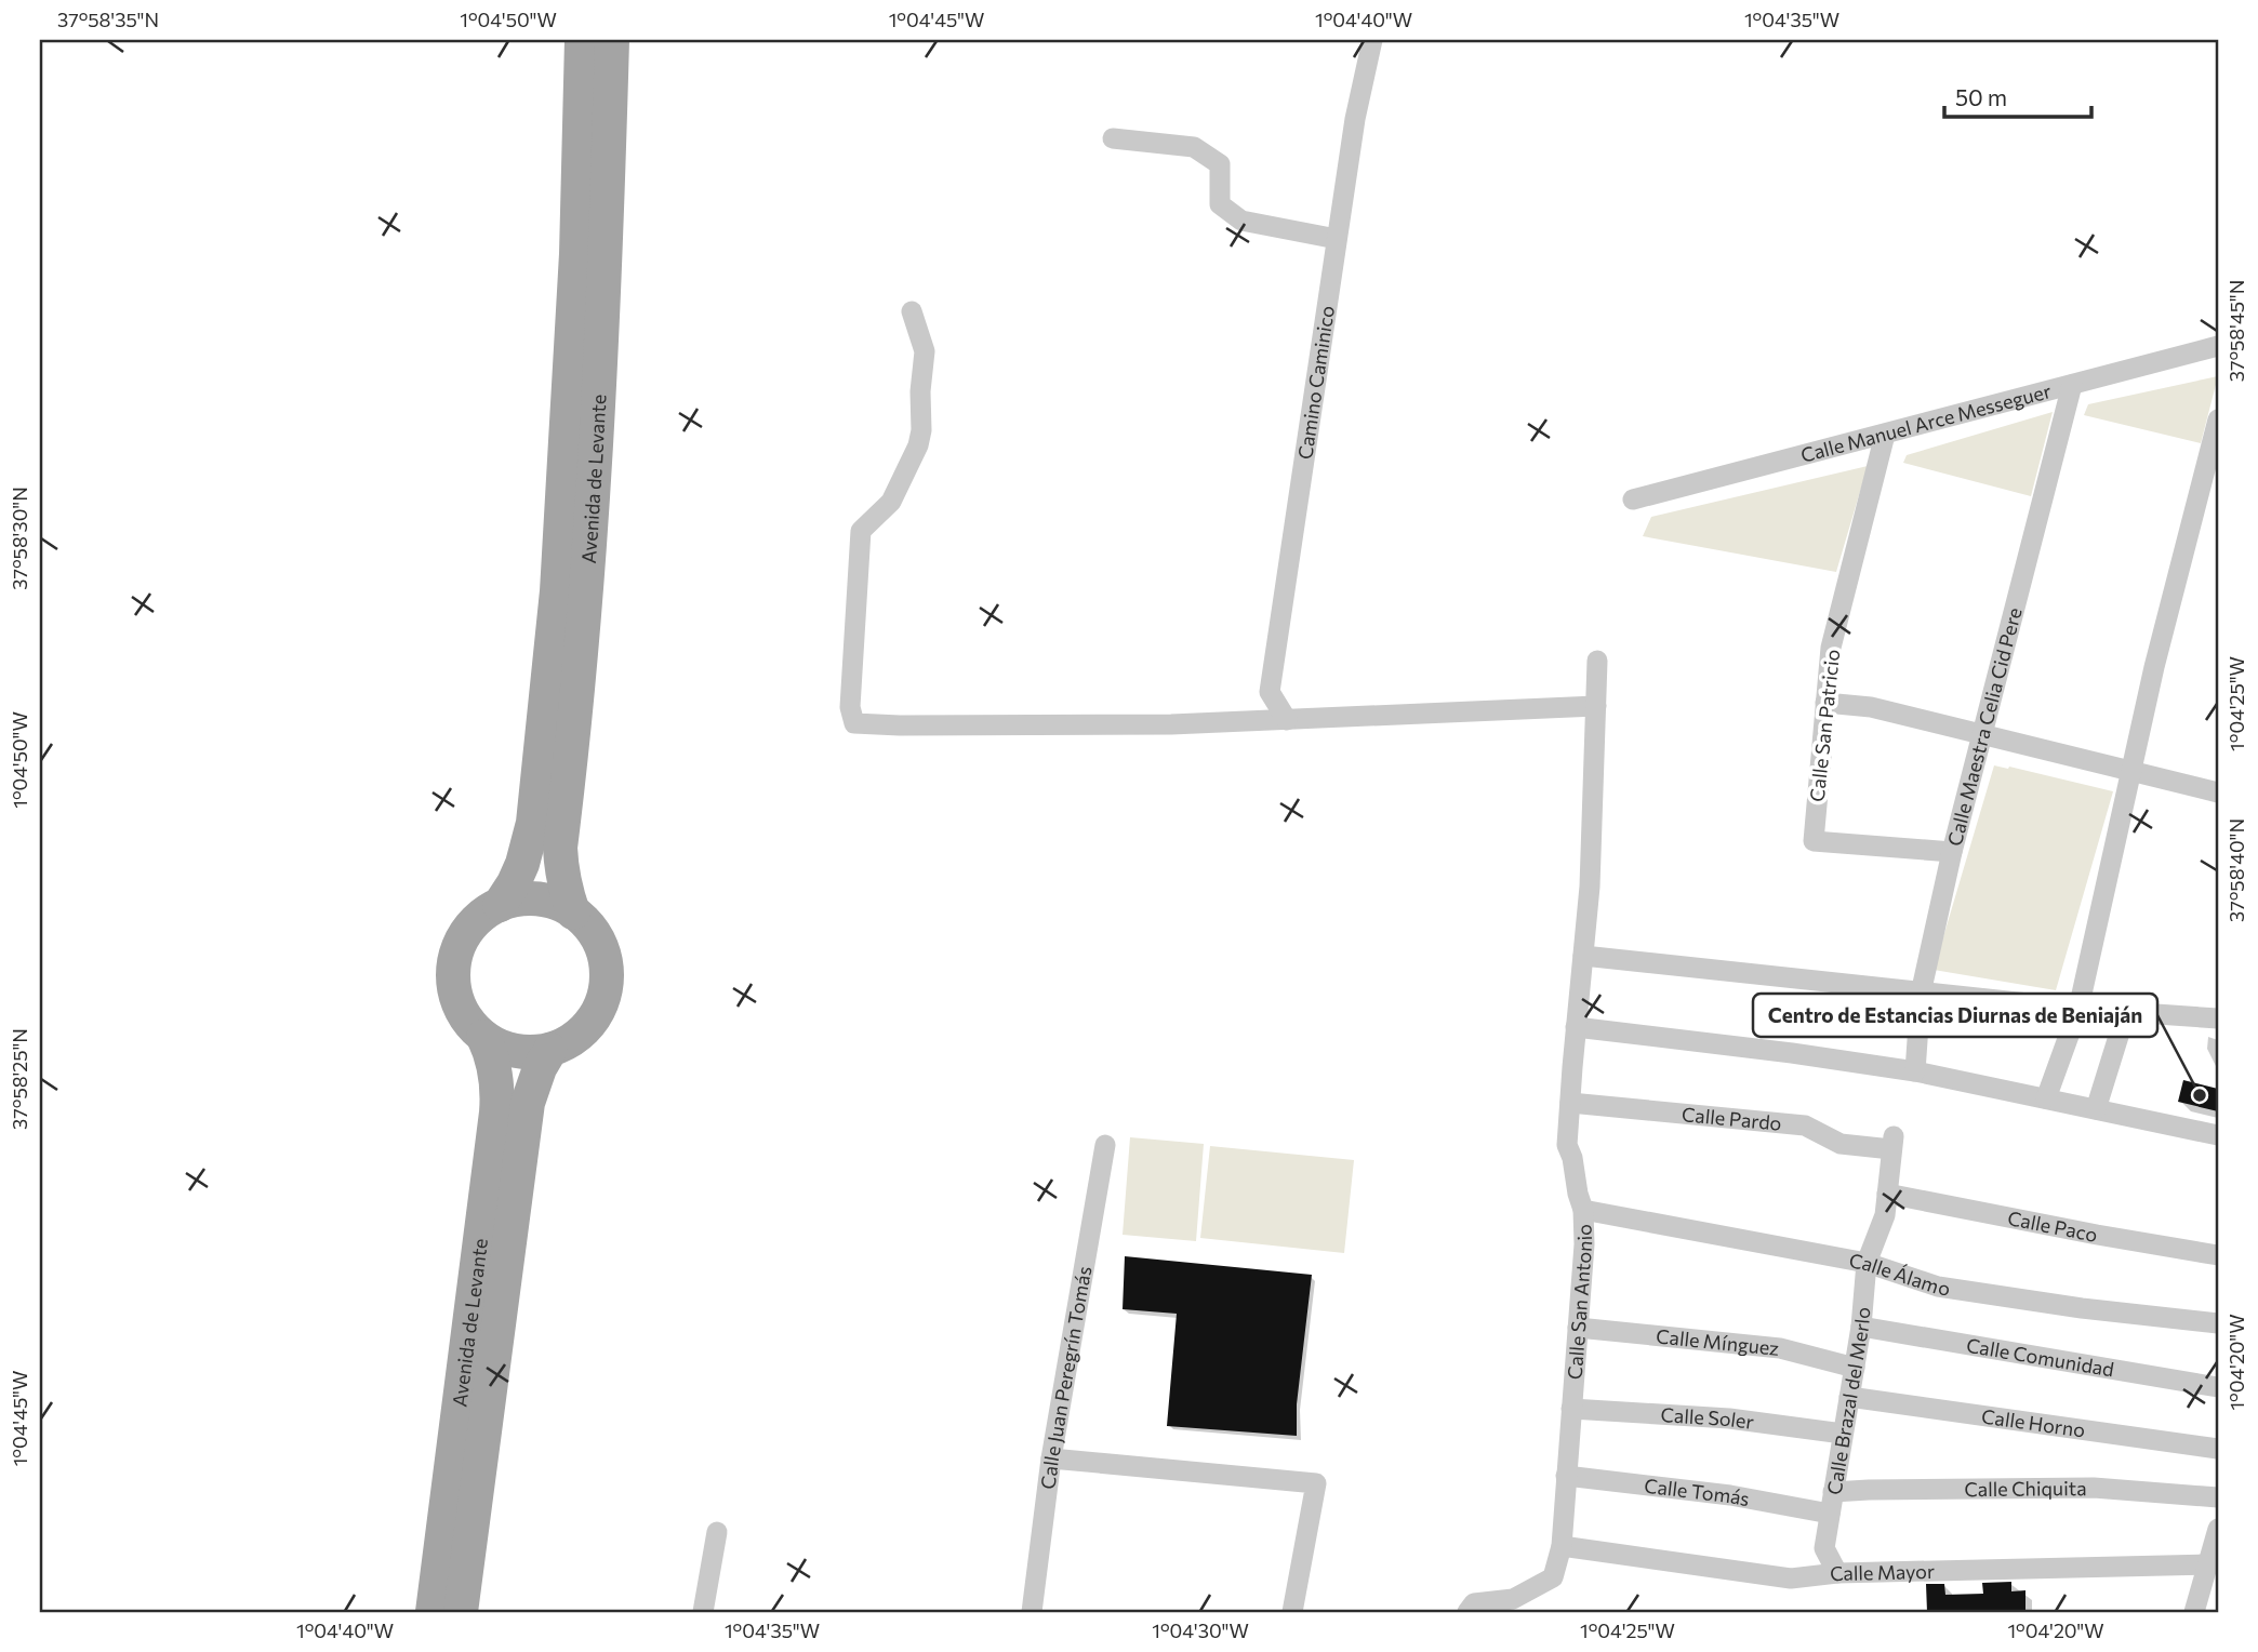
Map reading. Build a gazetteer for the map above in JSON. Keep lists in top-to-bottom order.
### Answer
{
  "streets": {
    "main road": ["Avenida de Levante"],
    "street": [
      "Camino Caminico",
      "Calle Manuel Arce Messeguer",
      "Calle San Patricio",
      "Calle Maestra Celia Cid Pere",
      "Calle Pardo",
      "Calle Paco",
      "Calle Álamo",
      "Calle San Antonio",
      "Calle Mínguez",
      "Calle Comunidad",
      "Calle Juan Peregrín Tomás",
      "Calle Brazal del Merlo",
      "Calle Soler",
      "Calle Horno",
      "Calle Chiquita",
      "Calle Tomás",
      "Calle Mayor"
    ]
  },
  "crossings": [
    ["Calle Manuel Arce Messeguer", "Calle San Patricio"],
    ["Calle Manuel Arce Messeguer", "Calle Maestra Celia Cid Pere"],
    ["Calle San Patricio", "Calle Maestra Celia Cid Pere"],
    ["Calle Pardo", "Calle San Antonio"],
    ["Calle Pardo", "Calle Brazal del Merlo"],
    ["Calle Paco", "Calle Brazal del Merlo"],
    ["Calle Álamo", "Calle San Antonio"],
    ["Calle Álamo", "Calle Brazal del Merlo"],
    ["Calle San Antonio", "Calle Mínguez"],
    ["Calle San Antonio", "Calle Soler"],
    ["Calle San Antonio", "Calle Tomás"],
    ["Calle San Antonio", "Calle Mayor"],
    ["Calle Mínguez", "Calle Brazal del Merlo"],
    ["Calle Comunidad", "Calle Brazal del Merlo"],
    ["Calle Brazal del Merlo", "Calle Soler"],
    ["Calle Brazal del Merlo", "Calle Horno"],
    ["Calle Brazal del Merlo", "Calle Chiquita"],
    ["Calle Brazal del Merlo", "Calle Tomás"],
    ["Calle Brazal del Merlo", "Calle Mayor"]
  ],
  "places": ["Centro de Estancias Diurnas de Beniaján"],
  "scale_bar": "50 m",
  "coordinates": [
    "37°58'35\"N",
    "1°04'50\"W",
    "1°04'45\"W",
    "1°04'40\"W",
    "1°04'35\"W",
    "37°58'45\"N",
    "37°58'30\"N",
    "1°04'25\"W",
    "37°58'40\"N",
    "37°58'25\"N",
    "1°04'20\"W",
    "1°04'30\"W"
  ]
}
